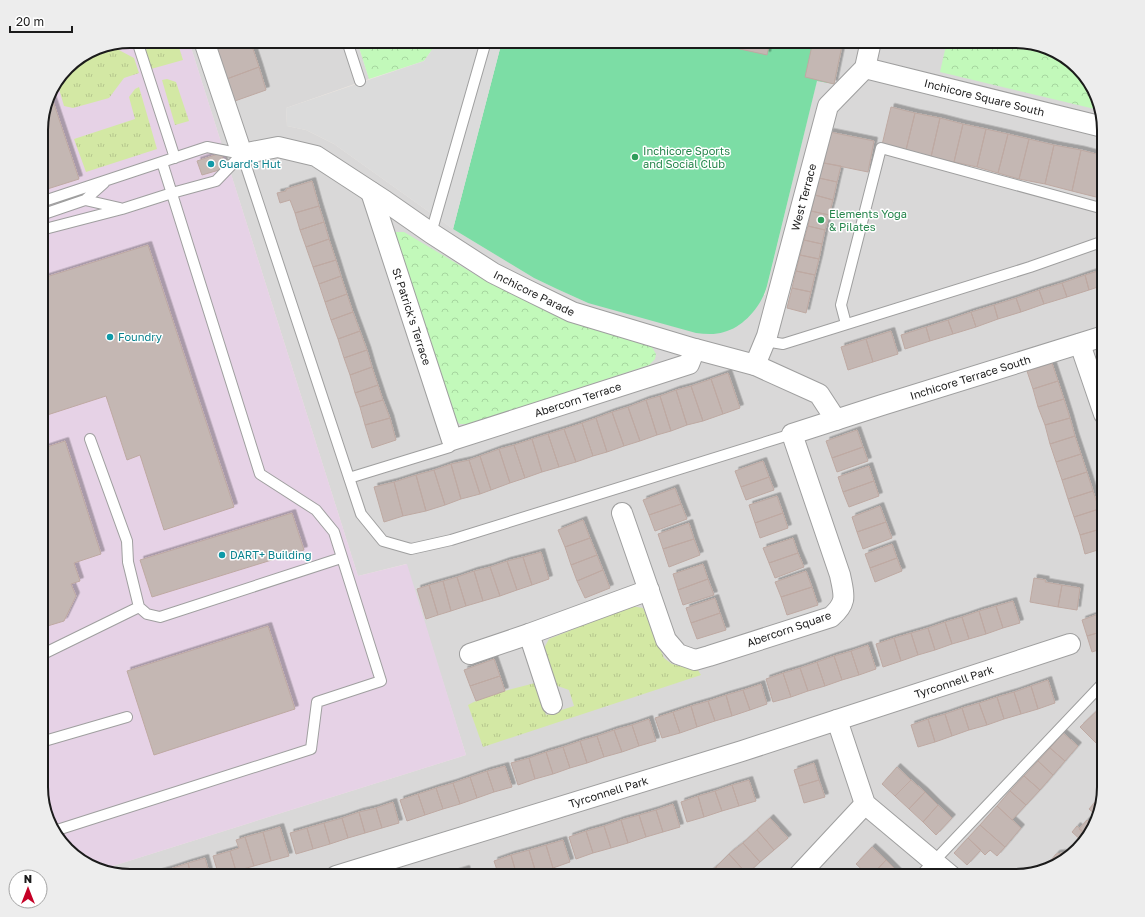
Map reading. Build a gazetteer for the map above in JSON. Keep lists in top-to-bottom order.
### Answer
{
  "streets": {
    "street": [
      "Inchicore Square South",
      "West Terrace",
      "Inchicore Parade",
      "St Patrick's Terrace",
      "Inchicore Terrace South",
      "Abercorn Terrace",
      "Abercorn Square",
      "Tyrconnell Park"
    ]
  },
  "crossings": [
    ["Inchicore Square South", "West Terrace"],
    ["West Terrace", "Inchicore Parade"],
    ["Inchicore Parade", "St Patrick's Terrace"],
    ["Inchicore Parade", "Inchicore Terrace South"],
    ["Inchicore Parade", "Abercorn Terrace"],
    ["St Patrick's Terrace", "Abercorn Terrace"]
  ],
  "places": [
    "Inchicore Sports and Social Club",
    "Guard's Hut",
    "Elements Yoga & Pilates",
    "Foundry",
    "DART+ Building"
  ],
  "scale_bar": "20 m",
  "north": "top"
}
